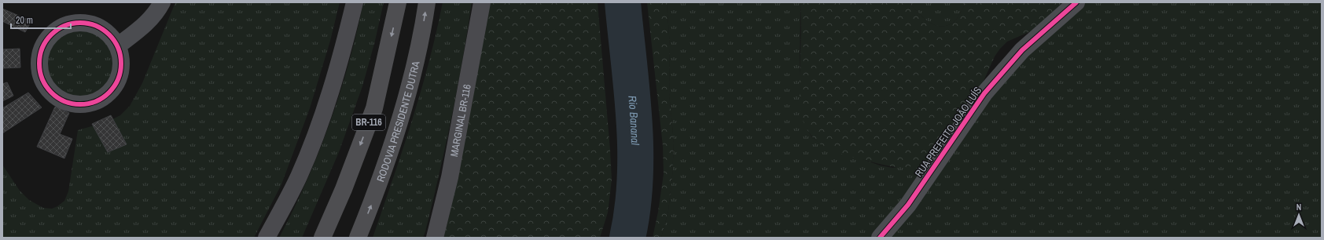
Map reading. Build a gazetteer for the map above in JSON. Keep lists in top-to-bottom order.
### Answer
{
  "streets": {
    "highway": ["RODOVIA PRESIDENTE DUTRA", "BR-116"],
    "main road": ["MARGINAL BR-116"],
    "street": ["RUA PREFEITO JOÃO LUÍS"]
  },
  "water": ["Rio Bananal"],
  "scale_bar": "20 m",
  "north": "top"
}
